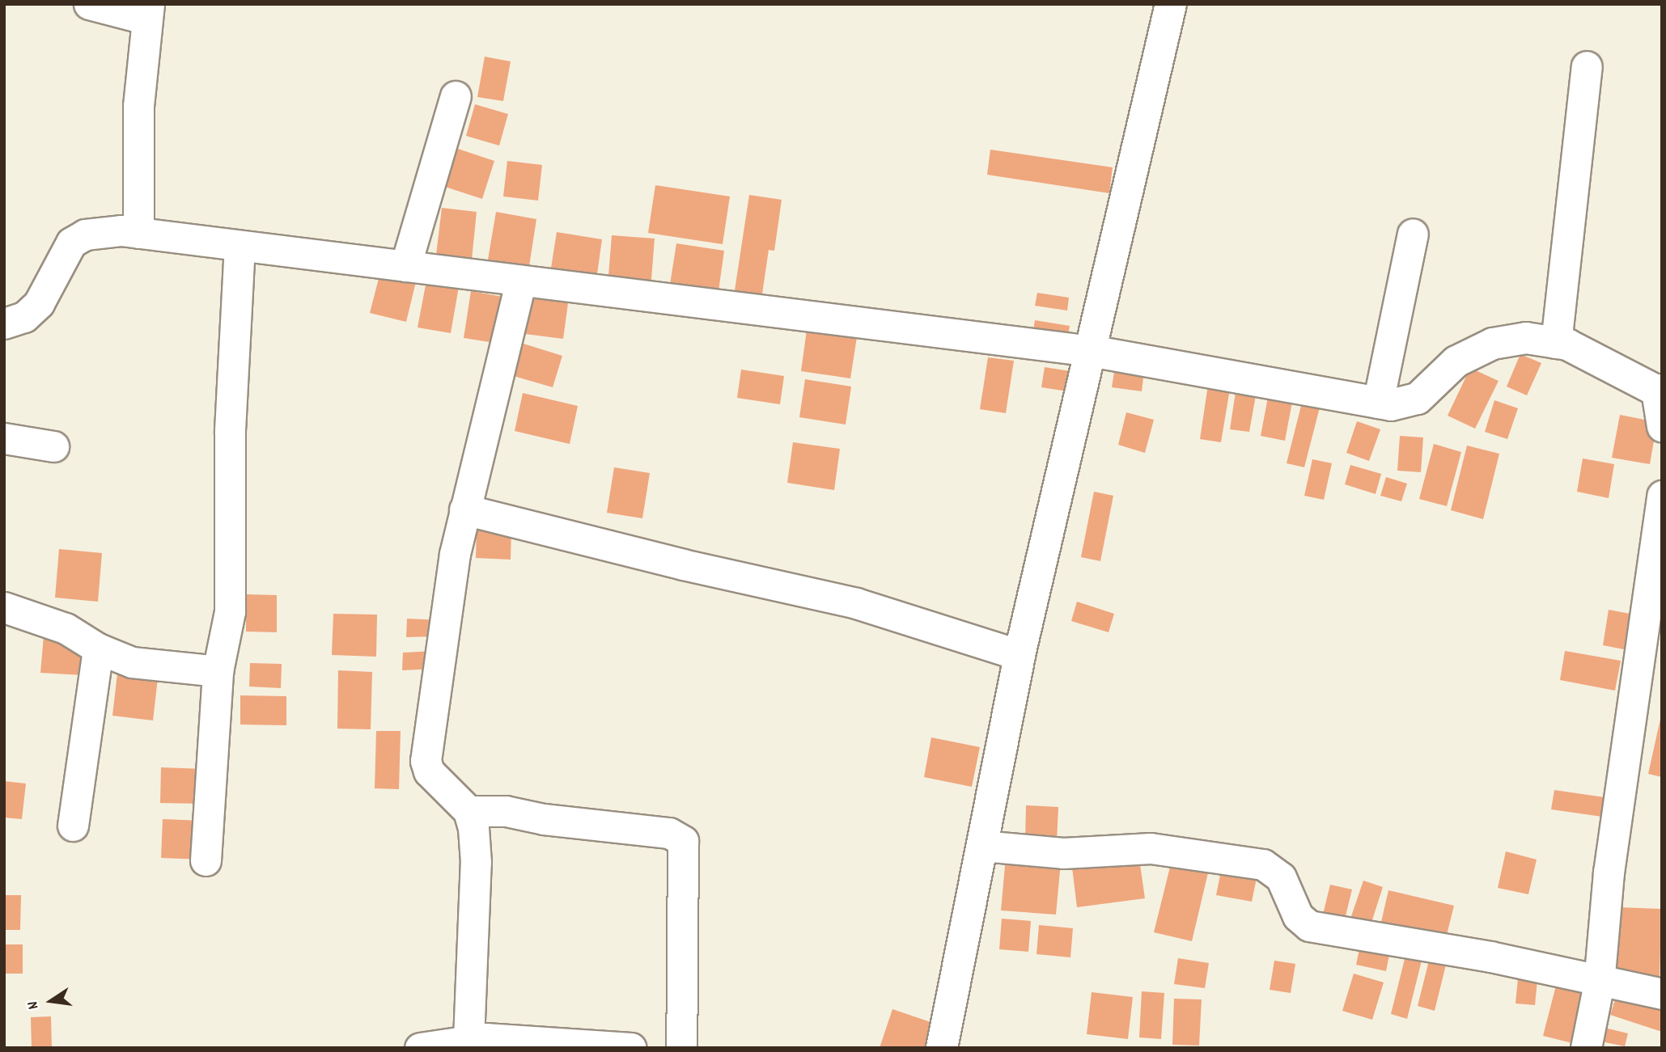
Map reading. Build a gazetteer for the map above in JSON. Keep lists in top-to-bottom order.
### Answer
{
  "north": "left"
}
